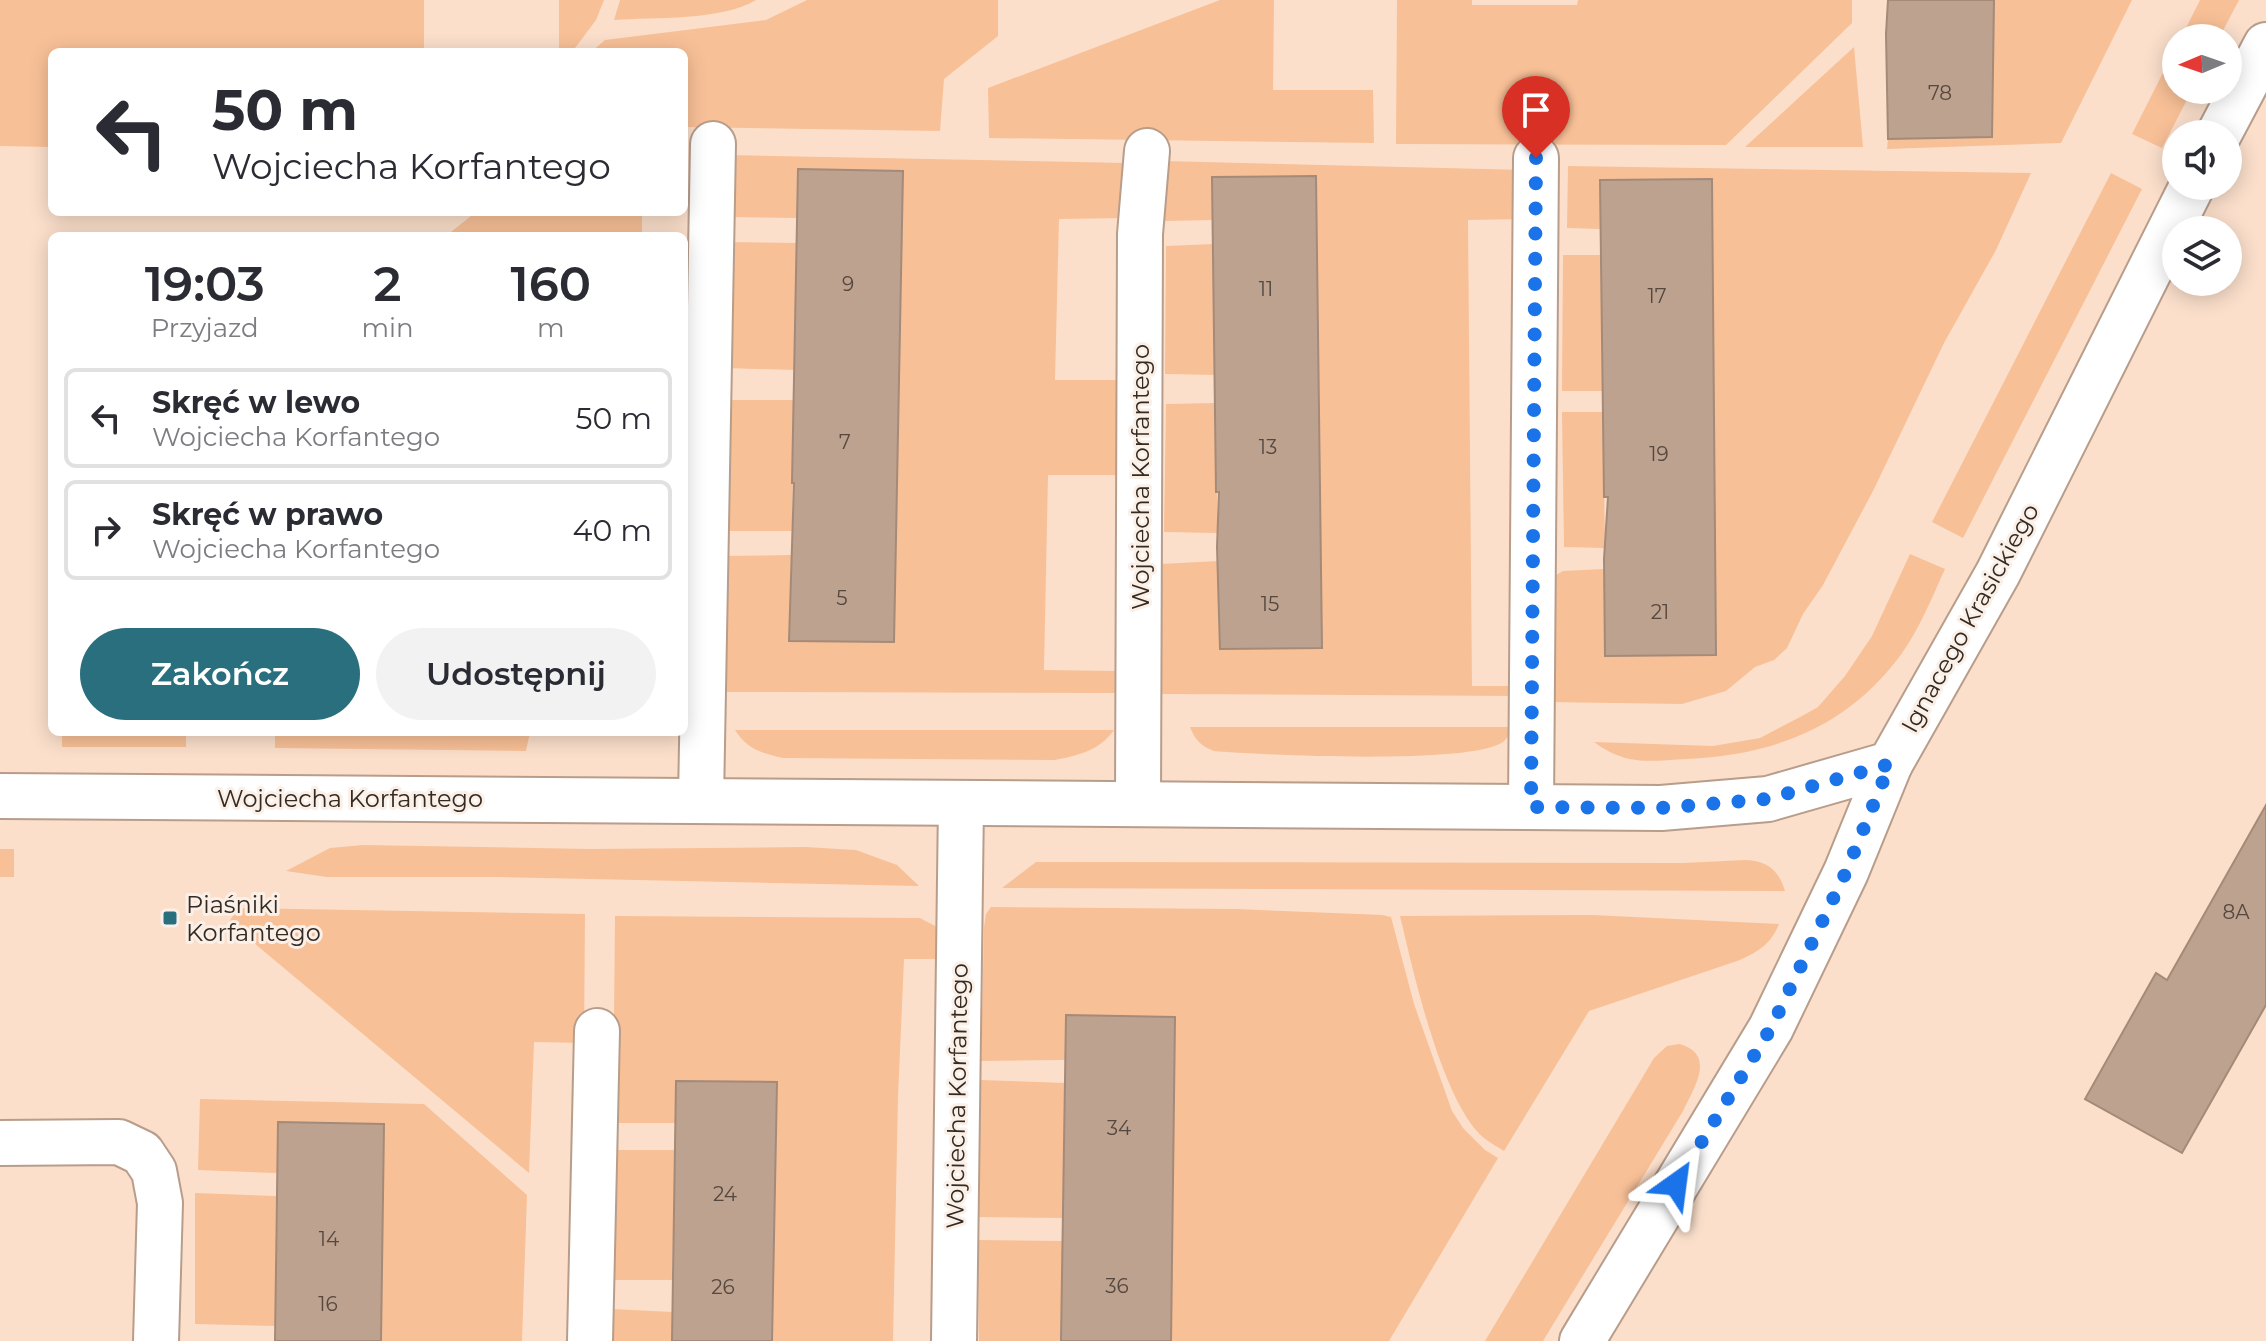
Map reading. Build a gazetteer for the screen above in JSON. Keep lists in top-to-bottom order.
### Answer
{
  "streets": {
    "street": ["Wojciecha Korfantego", "Ignacego Krasickiego"]
  },
  "crossings": [
    ["Wojciecha Korfantego", "Ignacego Krasickiego"]
  ],
  "places": {
    "transit": ["Piaśniki Korfantego"]
  },
  "house_numbers": [
    "78",
    "9",
    "11",
    "17",
    "7",
    "13",
    "19",
    "5",
    "15",
    "21",
    "8A",
    "34",
    "24",
    "14",
    "36",
    "26",
    "16"
  ],
  "north": "left",
  "page": {
    "turn": ["50 m", "Wojciecha Korfantego"],
    "eta": [
      "19:03",
      "Przyjazd",
      "2",
      "min",
      "160",
      "m"
    ],
    "list": [
      {
        "name": "Skręć w lewo",
        "note": "Wojciecha Korfantego",
        "value": "50 m"
      },
      {
        "name": "Skręć w prawo",
        "note": "Wojciecha Korfantego",
        "value": "40 m"
      }
    ],
    "buttons": ["Zakończ", "Udostępnij"]
  }
}
